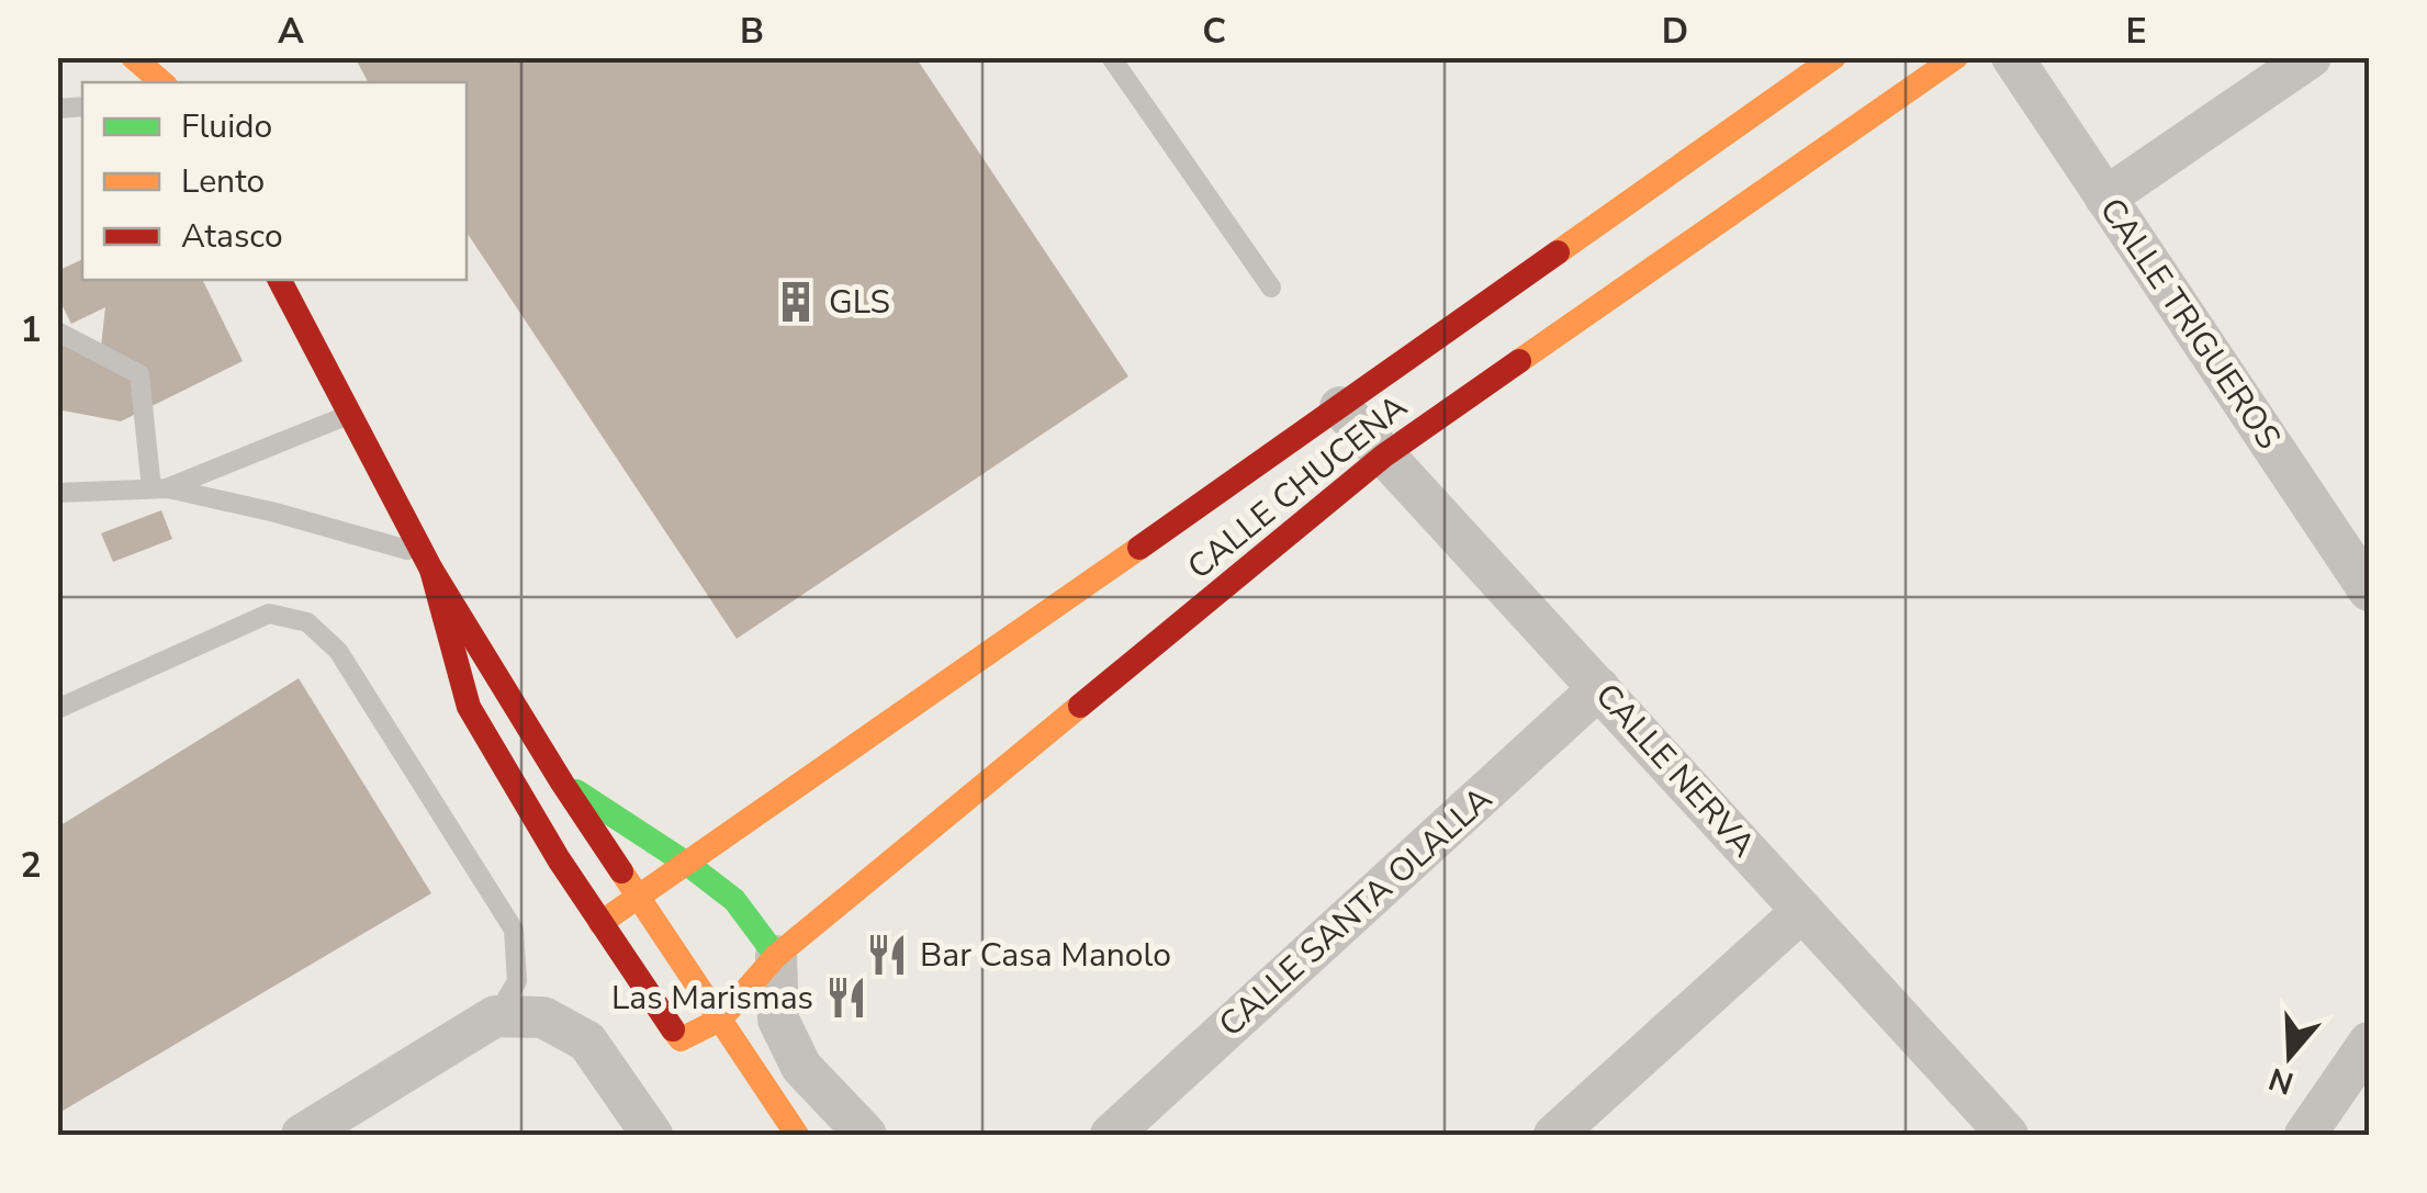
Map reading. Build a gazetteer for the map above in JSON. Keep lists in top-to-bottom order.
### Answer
{
  "streets": {
    "street": [
      "CALLE TRIGUEROS",
      "CALLE CHUCENA",
      "CALLE NERVA",
      "CALLE SANTA OLALLA"
    ]
  },
  "crossings": [
    ["CALLE CHUCENA", "CALLE NERVA"],
    ["CALLE NERVA", "CALLE SANTA OLALLA"]
  ],
  "places": {
    "building": ["GLS"],
    "restaurant": ["Bar Casa Manolo", "Las Marismas"]
  },
  "legend": ["Fluido", "Lento", "Atasco"],
  "north": "bottom",
  "grid": {
    "columns": [
      "A",
      "B",
      "C",
      "D",
      "E"
    ],
    "rows": ["1", "2"]
  }
}
